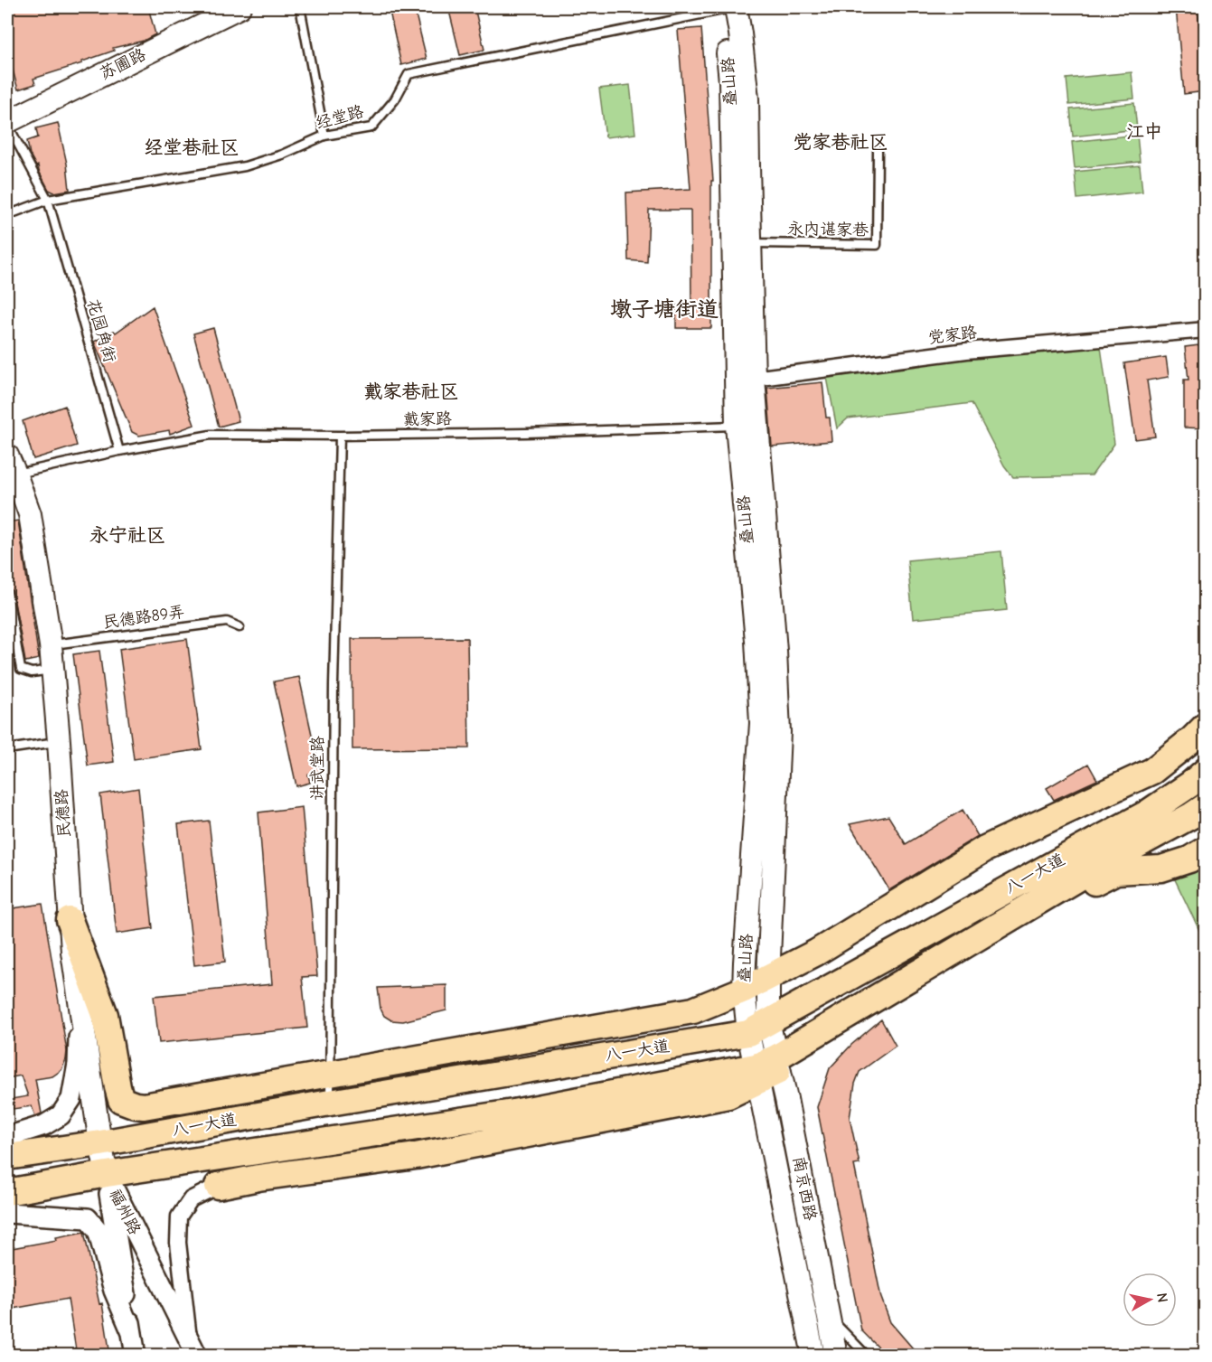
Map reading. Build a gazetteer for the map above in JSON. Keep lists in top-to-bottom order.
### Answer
{
  "streets": {
    "highway": ["八一大道"],
    "main road": [
      "苏圃路",
      "叠山路",
      "民德路",
      "南京西路"
    ],
    "street": ["党家路", "福州路"],
    "lane": [
      "经堂路",
      "永内谌家巷",
      "花园角街",
      "戴家路",
      "民德路89弄",
      "讲武堂路"
    ]
  },
  "crossings": [
    ["苏圃路", "花园角街"],
    ["叠山路", "经堂路"],
    ["叠山路", "永内谌家巷"],
    ["叠山路", "党家路"],
    ["叠山路", "戴家路"],
    ["叠山路", "八一大道"],
    ["叠山路", "南京西路"],
    ["经堂路", "花园角街"],
    ["花园角街", "戴家路"],
    ["戴家路", "讲武堂路"],
    ["民德路89弄", "民德路"],
    ["讲武堂路", "八一大道"],
    ["民德路", "八一大道"],
    ["民德路", "福州路"],
    ["八一大道", "南京西路"],
    ["八一大道", "福州路"]
  ],
  "districts": [
    "江中",
    "党家巷社区",
    "经堂巷社区",
    "墩子塘街道",
    "戴家巷社区",
    "永宁社区"
  ],
  "north": "right"
}
